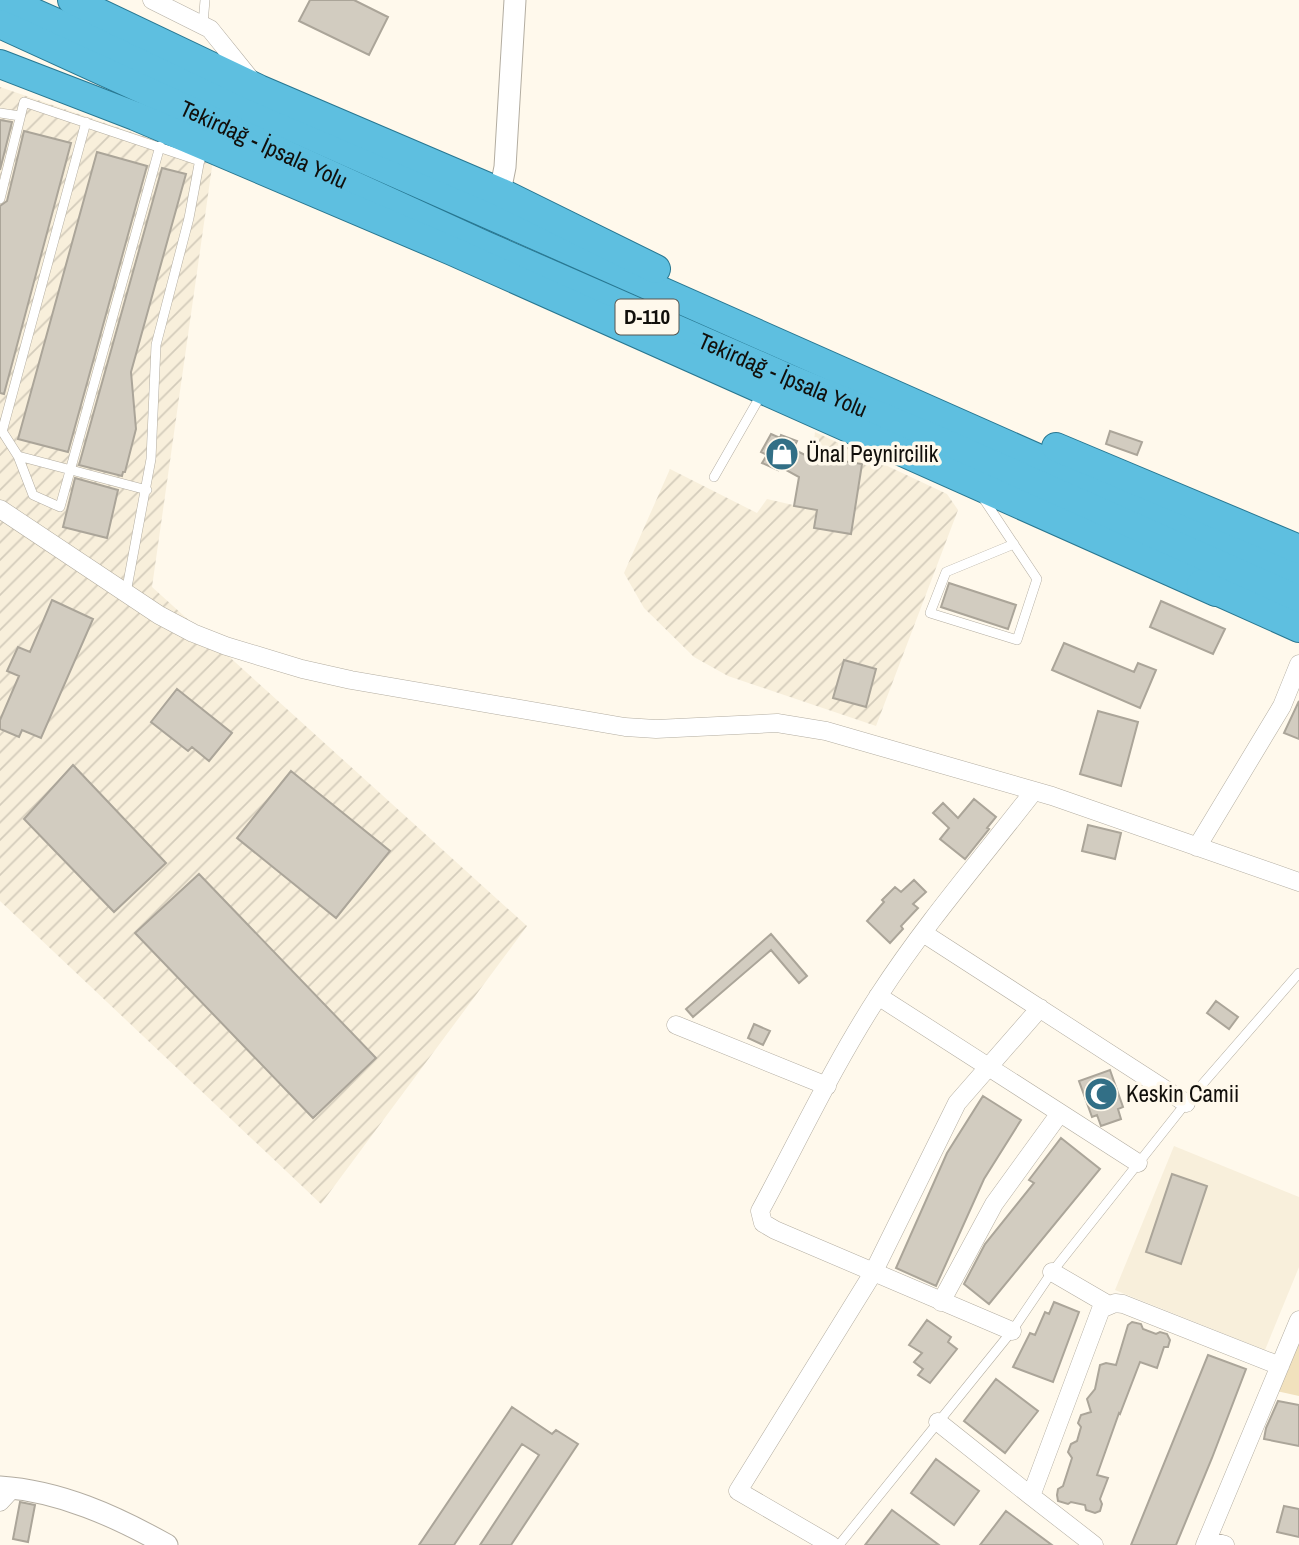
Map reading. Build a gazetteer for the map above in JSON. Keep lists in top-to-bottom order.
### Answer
{
  "streets": {
    "highway": ["Tekirdağ - İpsala Yolu", "D-110"]
  },
  "places": {
    "shop": ["Ünal Peynircilik"],
    "mosque": ["Keskin Camii"]
  }
}
